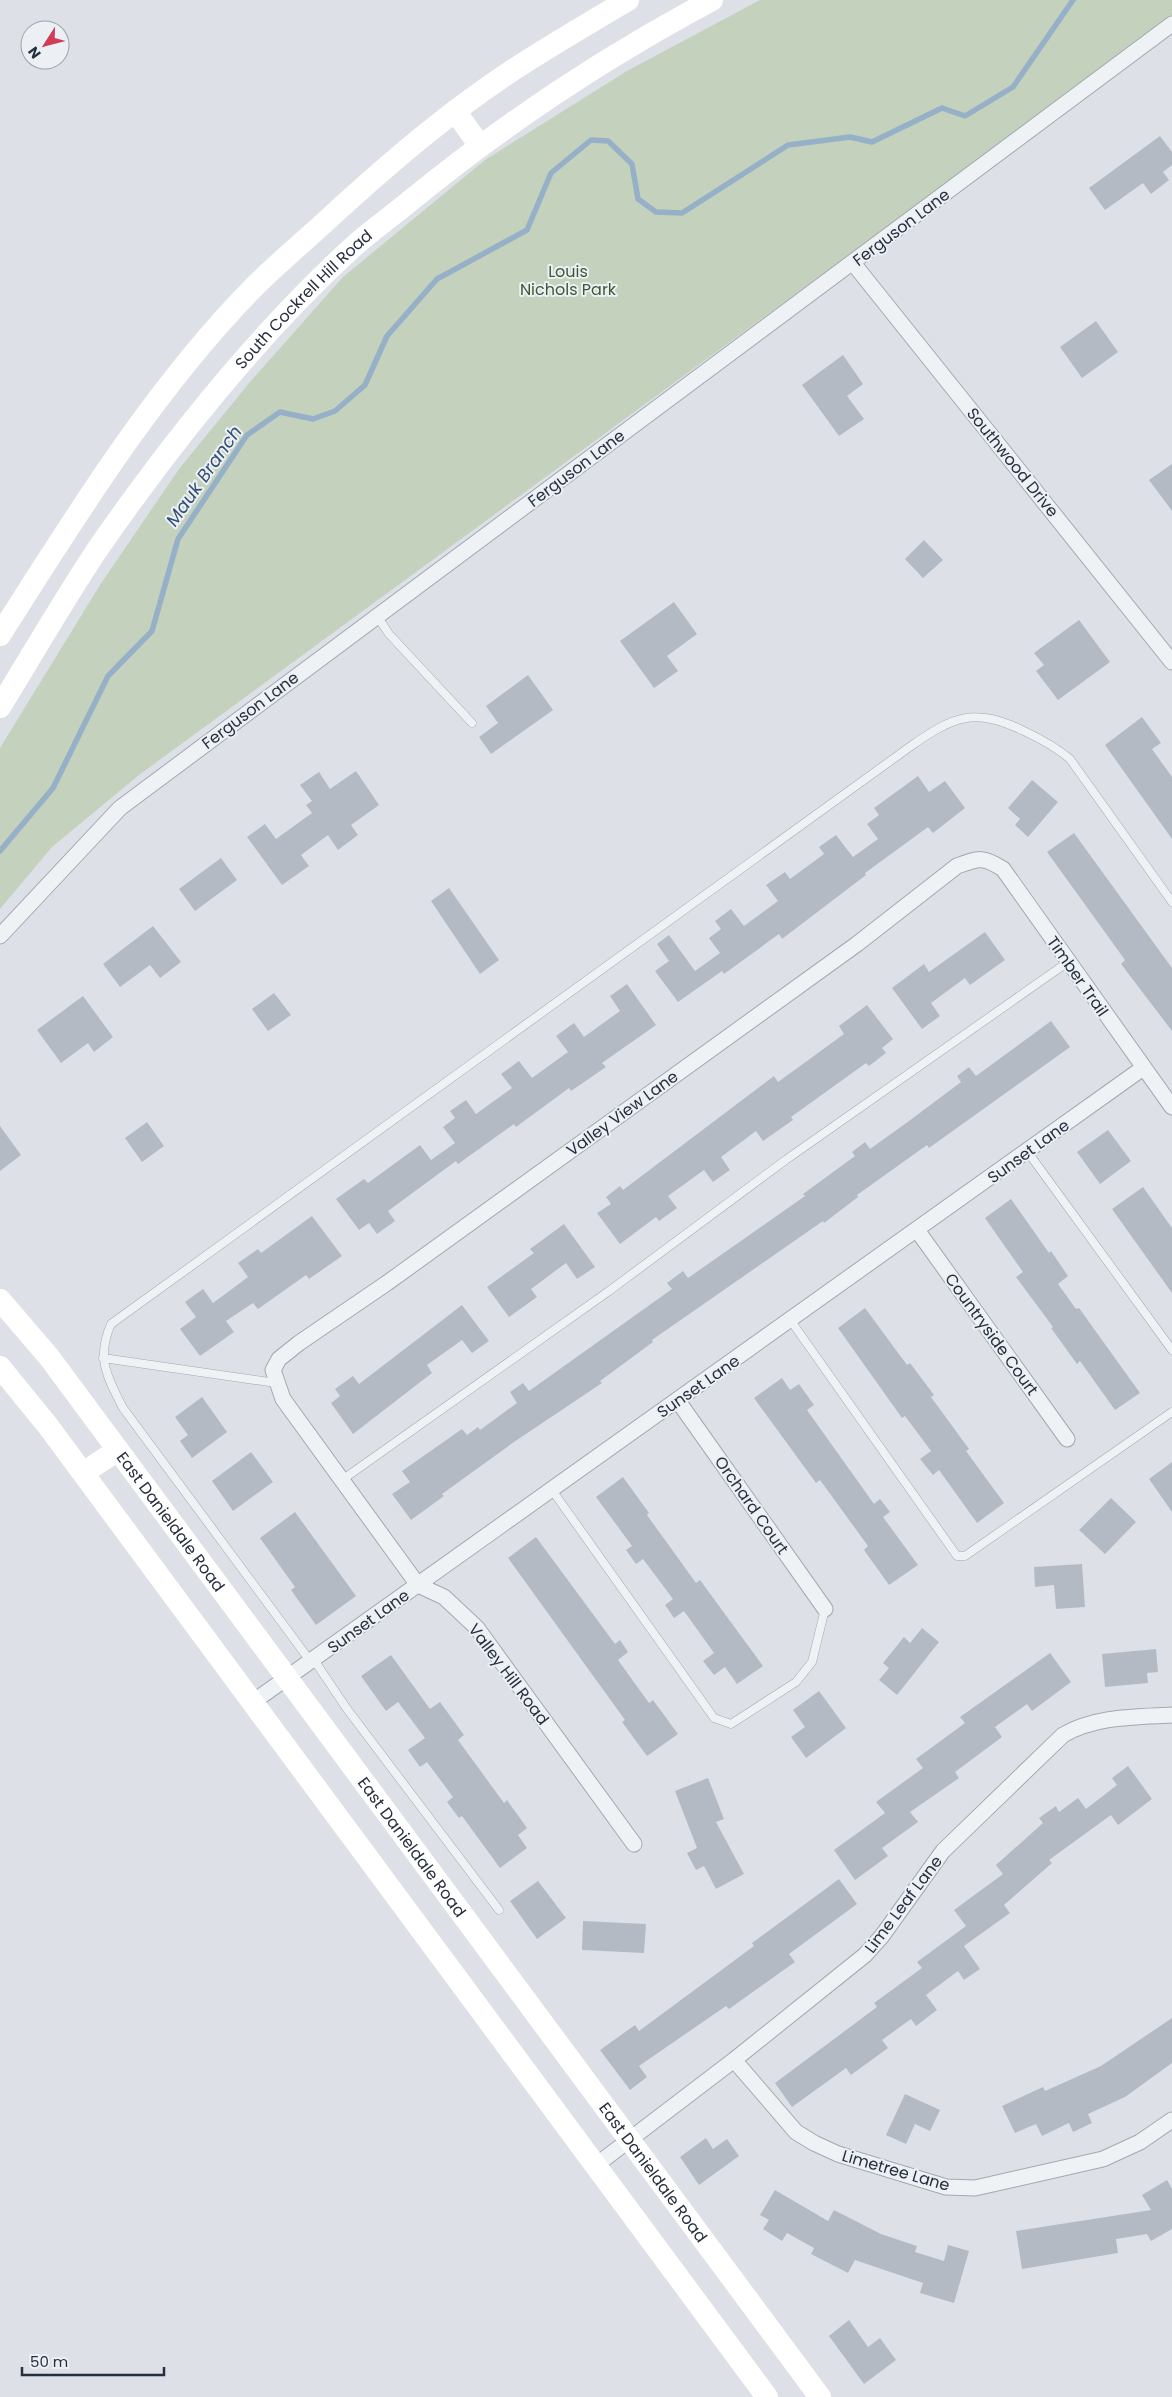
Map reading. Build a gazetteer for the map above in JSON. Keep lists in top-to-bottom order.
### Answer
{
  "streets": {
    "main road": ["South Cockrell Hill Road", "East Danieldale Road"],
    "street": [
      "Ferguson Lane",
      "Southwood Drive",
      "Timber Trail",
      "Valley View Lane",
      "Sunset Lane",
      "Countryside Court",
      "Orchard Court",
      "Valley Hill Road",
      "Lime Leaf Lane",
      "Limetree Lane"
    ]
  },
  "crossings": [
    ["Ferguson Lane", "Southwood Drive"],
    ["Timber Trail", "Valley View Lane"],
    ["Timber Trail", "Sunset Lane"],
    ["Valley View Lane", "Valley Hill Road"],
    ["Sunset Lane", "Countryside Court"],
    ["Sunset Lane", "Orchard Court"],
    ["Sunset Lane", "East Danieldale Road"],
    ["Sunset Lane", "Valley Hill Road"],
    ["East Danieldale Road", "Lime Leaf Lane"],
    ["Lime Leaf Lane", "Limetree Lane"]
  ],
  "water": ["Mauk Branch"],
  "parks": ["Louis Nichols Park"],
  "scale_bar": "50 m",
  "north": "bottom left"
}
